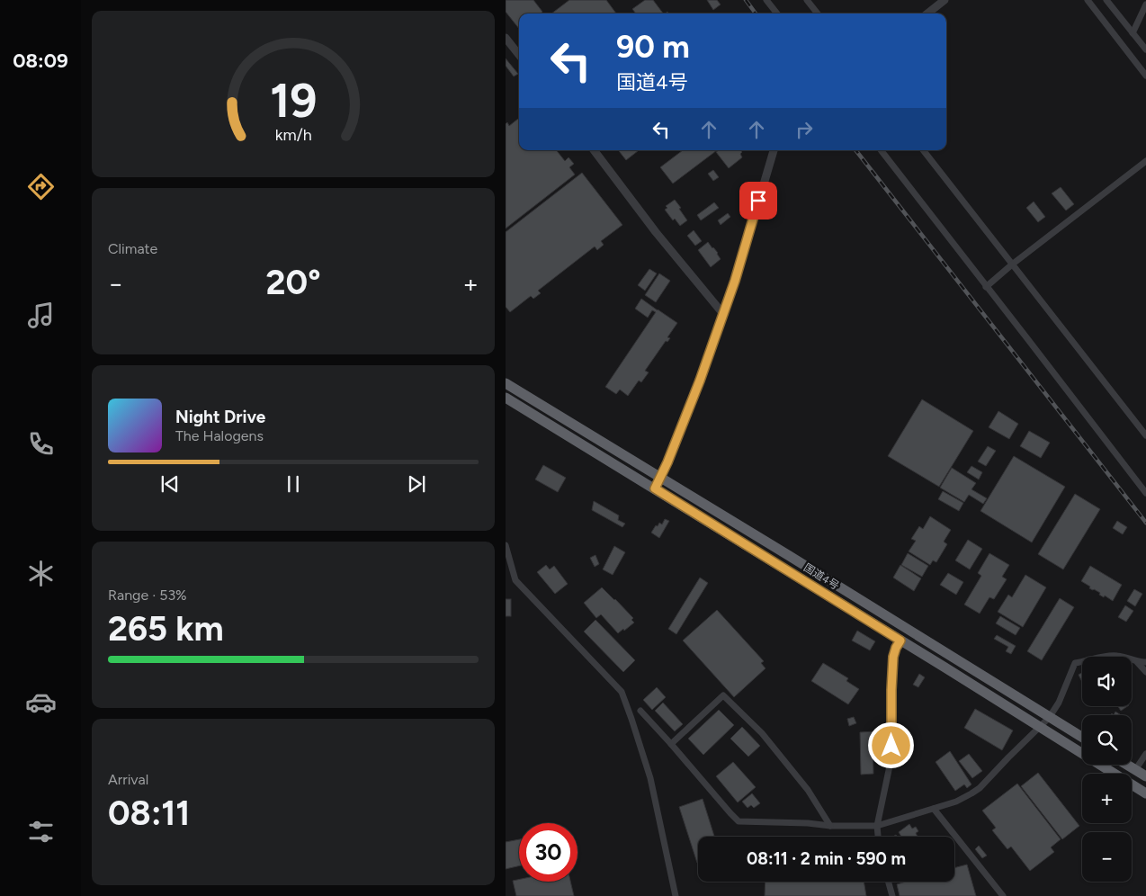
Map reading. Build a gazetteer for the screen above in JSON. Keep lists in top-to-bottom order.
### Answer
{
  "streets": {
    "highway": ["国道4号"]
  },
  "page": {
    "tabs": "08:09",
    "turn": ["90 m", "国道4号"],
    "tile": [
      "Climate",
      ["Range · 53%", "265 km"],
      ["Arrival", "08:11"]
    ],
    "heat": ["−", "20°", "+"],
    "song": ["Night Drive", "The Halogens"],
    "map_buttons": ["+", "−"],
    "limit": "30",
    "trip": "08:11 · 2 min · 590 m",
    "gauge": ["19", "km/h"]
  }
}
